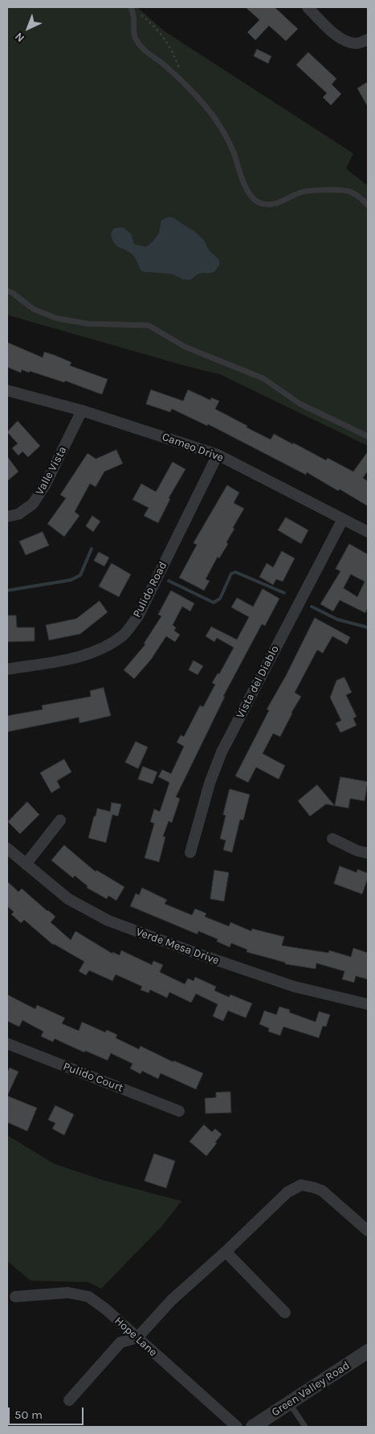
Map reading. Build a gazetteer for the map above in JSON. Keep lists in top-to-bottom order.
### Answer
{
  "streets": {
    "street": [
      "Cameo Drive",
      "Valle Vista",
      "Pulido Road",
      "Vista del Diablo",
      "Verde Mesa Drive",
      "Pulido Court",
      "Hope Lane",
      "Green Valley Road"
    ]
  },
  "crossings": [
    ["Cameo Drive", "Valle Vista"],
    ["Cameo Drive", "Pulido Road"],
    ["Cameo Drive", "Vista del Diablo"]
  ],
  "scale_bar": "50 m",
  "north": "bottom left"
}
